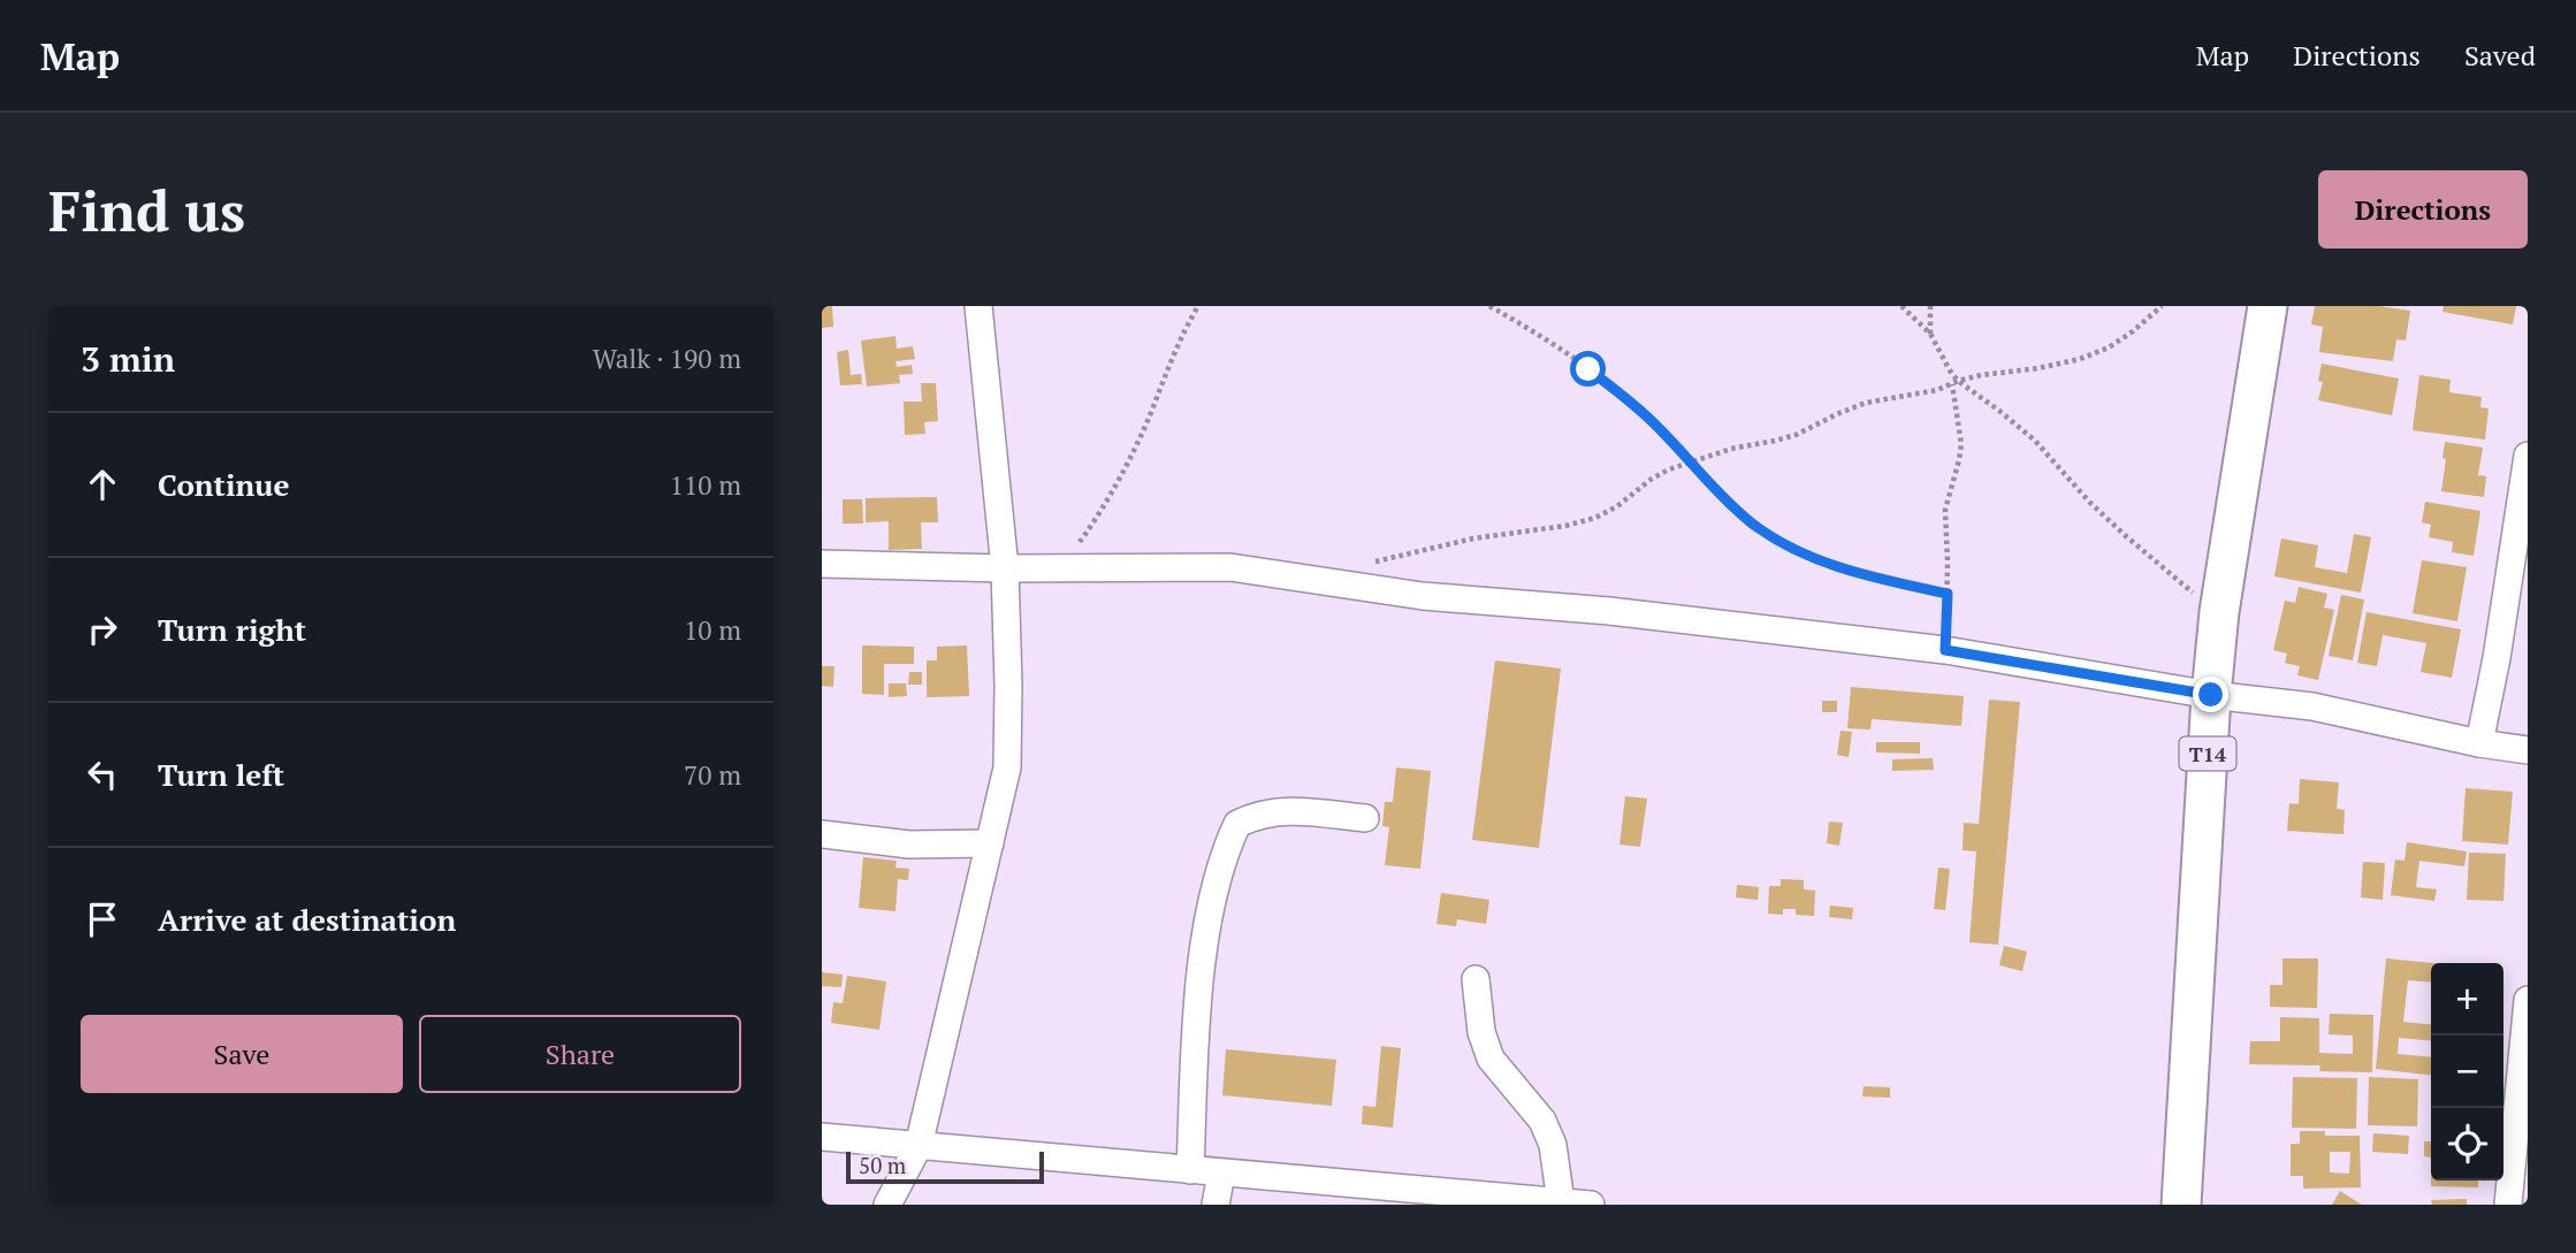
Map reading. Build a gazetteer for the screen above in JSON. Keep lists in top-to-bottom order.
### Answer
{
  "streets": {
    "highway": ["T14"]
  },
  "scale_bar": "50 m",
  "page": {
    "header": "Map",
    "nav": ["Map", "Directions", "Saved"],
    "buttons": [
      "Directions",
      ["Save", "Share"]
    ],
    "title": "Find us",
    "heading": ["3 min", "Walk · 190 m"],
    "list": [
      ["Continue", "110 m"],
      ["Turn right", "10 m"],
      ["Turn left", "70 m"],
      "Arrive at destination"
    ],
    "map_buttons": ["+", "−"],
    "scale": "50 m"
  }
}
